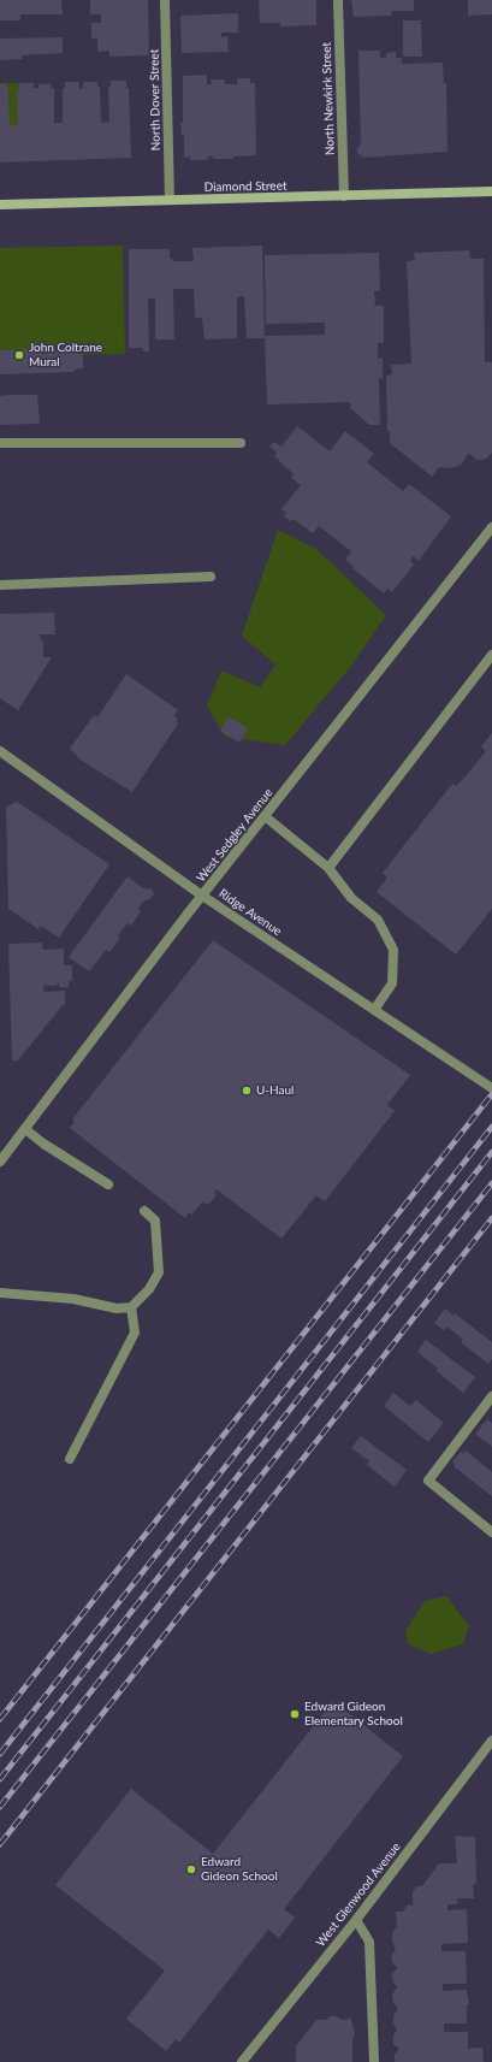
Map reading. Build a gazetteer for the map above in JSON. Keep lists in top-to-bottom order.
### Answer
{
  "streets": {
    "main road": ["Diamond Street"],
    "street": [
      "North Newkirk Street",
      "North Dover Street",
      "West Sedgley Avenue",
      "Ridge Avenue",
      "West Glenwood Avenue"
    ]
  },
  "crossings": [
    ["North Newkirk Street", "Diamond Street"],
    ["North Dover Street", "Diamond Street"],
    ["West Sedgley Avenue", "Ridge Avenue"]
  ],
  "places": [
    "John Coltrane Mural",
    "U-Haul",
    "Edward Gideon Elementary School",
    "Edward Gideon School"
  ]
}
